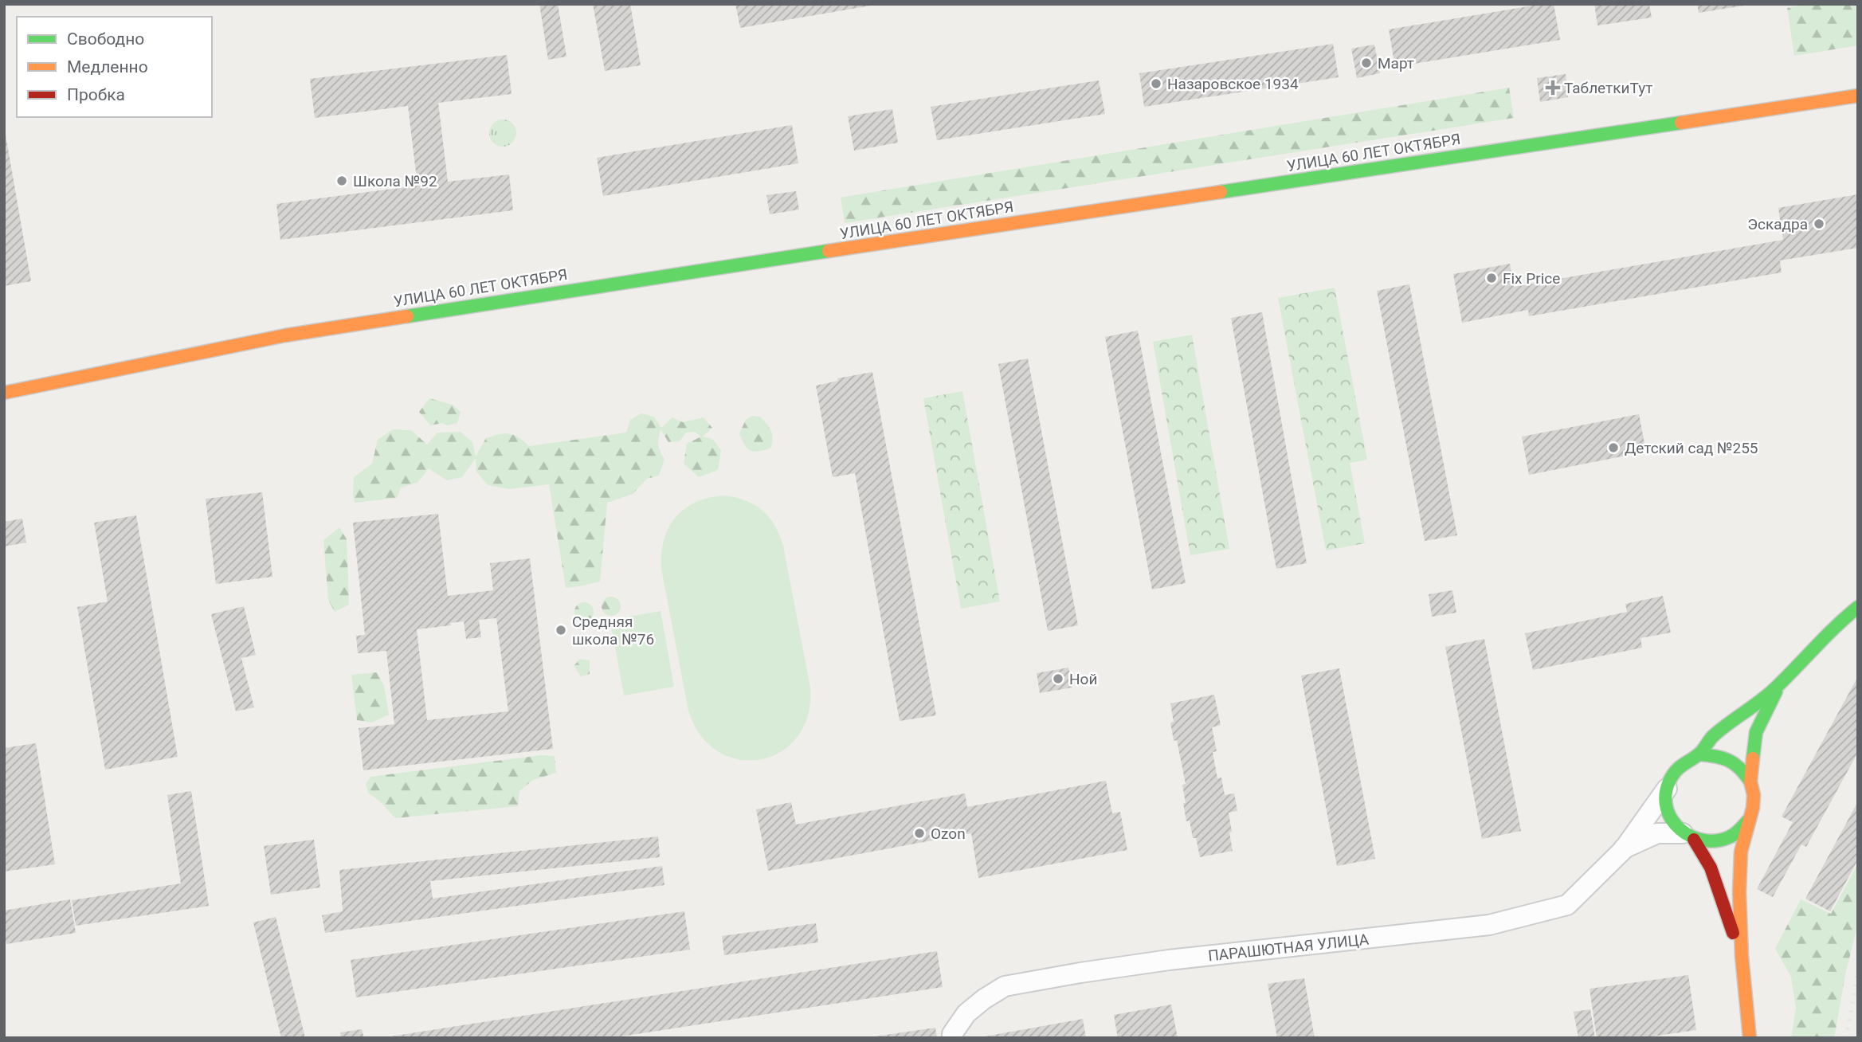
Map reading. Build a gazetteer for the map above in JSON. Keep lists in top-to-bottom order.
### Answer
{
  "streets": {
    "main road": ["УЛИЦА 60 ЛЕТ ОКТЯБРЯ"],
    "street": ["ПАРАШЮТНАЯ УЛИЦА"]
  },
  "places": {
    "other": [
      "Март",
      "Назаровское 1934",
      "Школа №92",
      "Эскадра",
      "Fix Price",
      "Детский сад №255",
      "Средняя школа №76",
      "Ной",
      "Ozon"
    ],
    "health": ["ТаблеткиТут"]
  },
  "legend": ["Свободно", "Медленно", "Пробка"]
}
